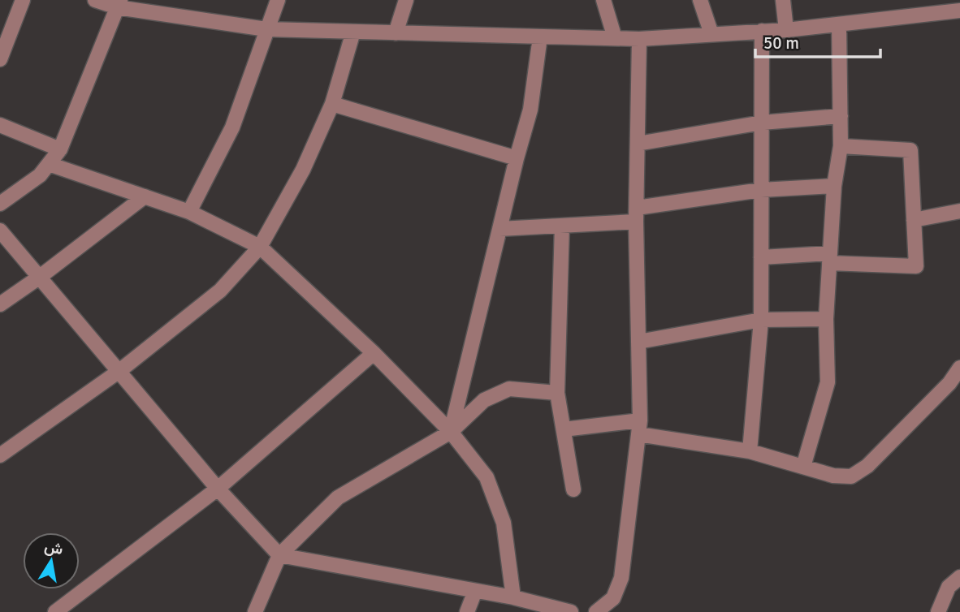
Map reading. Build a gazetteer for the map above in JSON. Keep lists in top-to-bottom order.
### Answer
{
  "scale_bar": "50 m",
  "north": "top"
}
